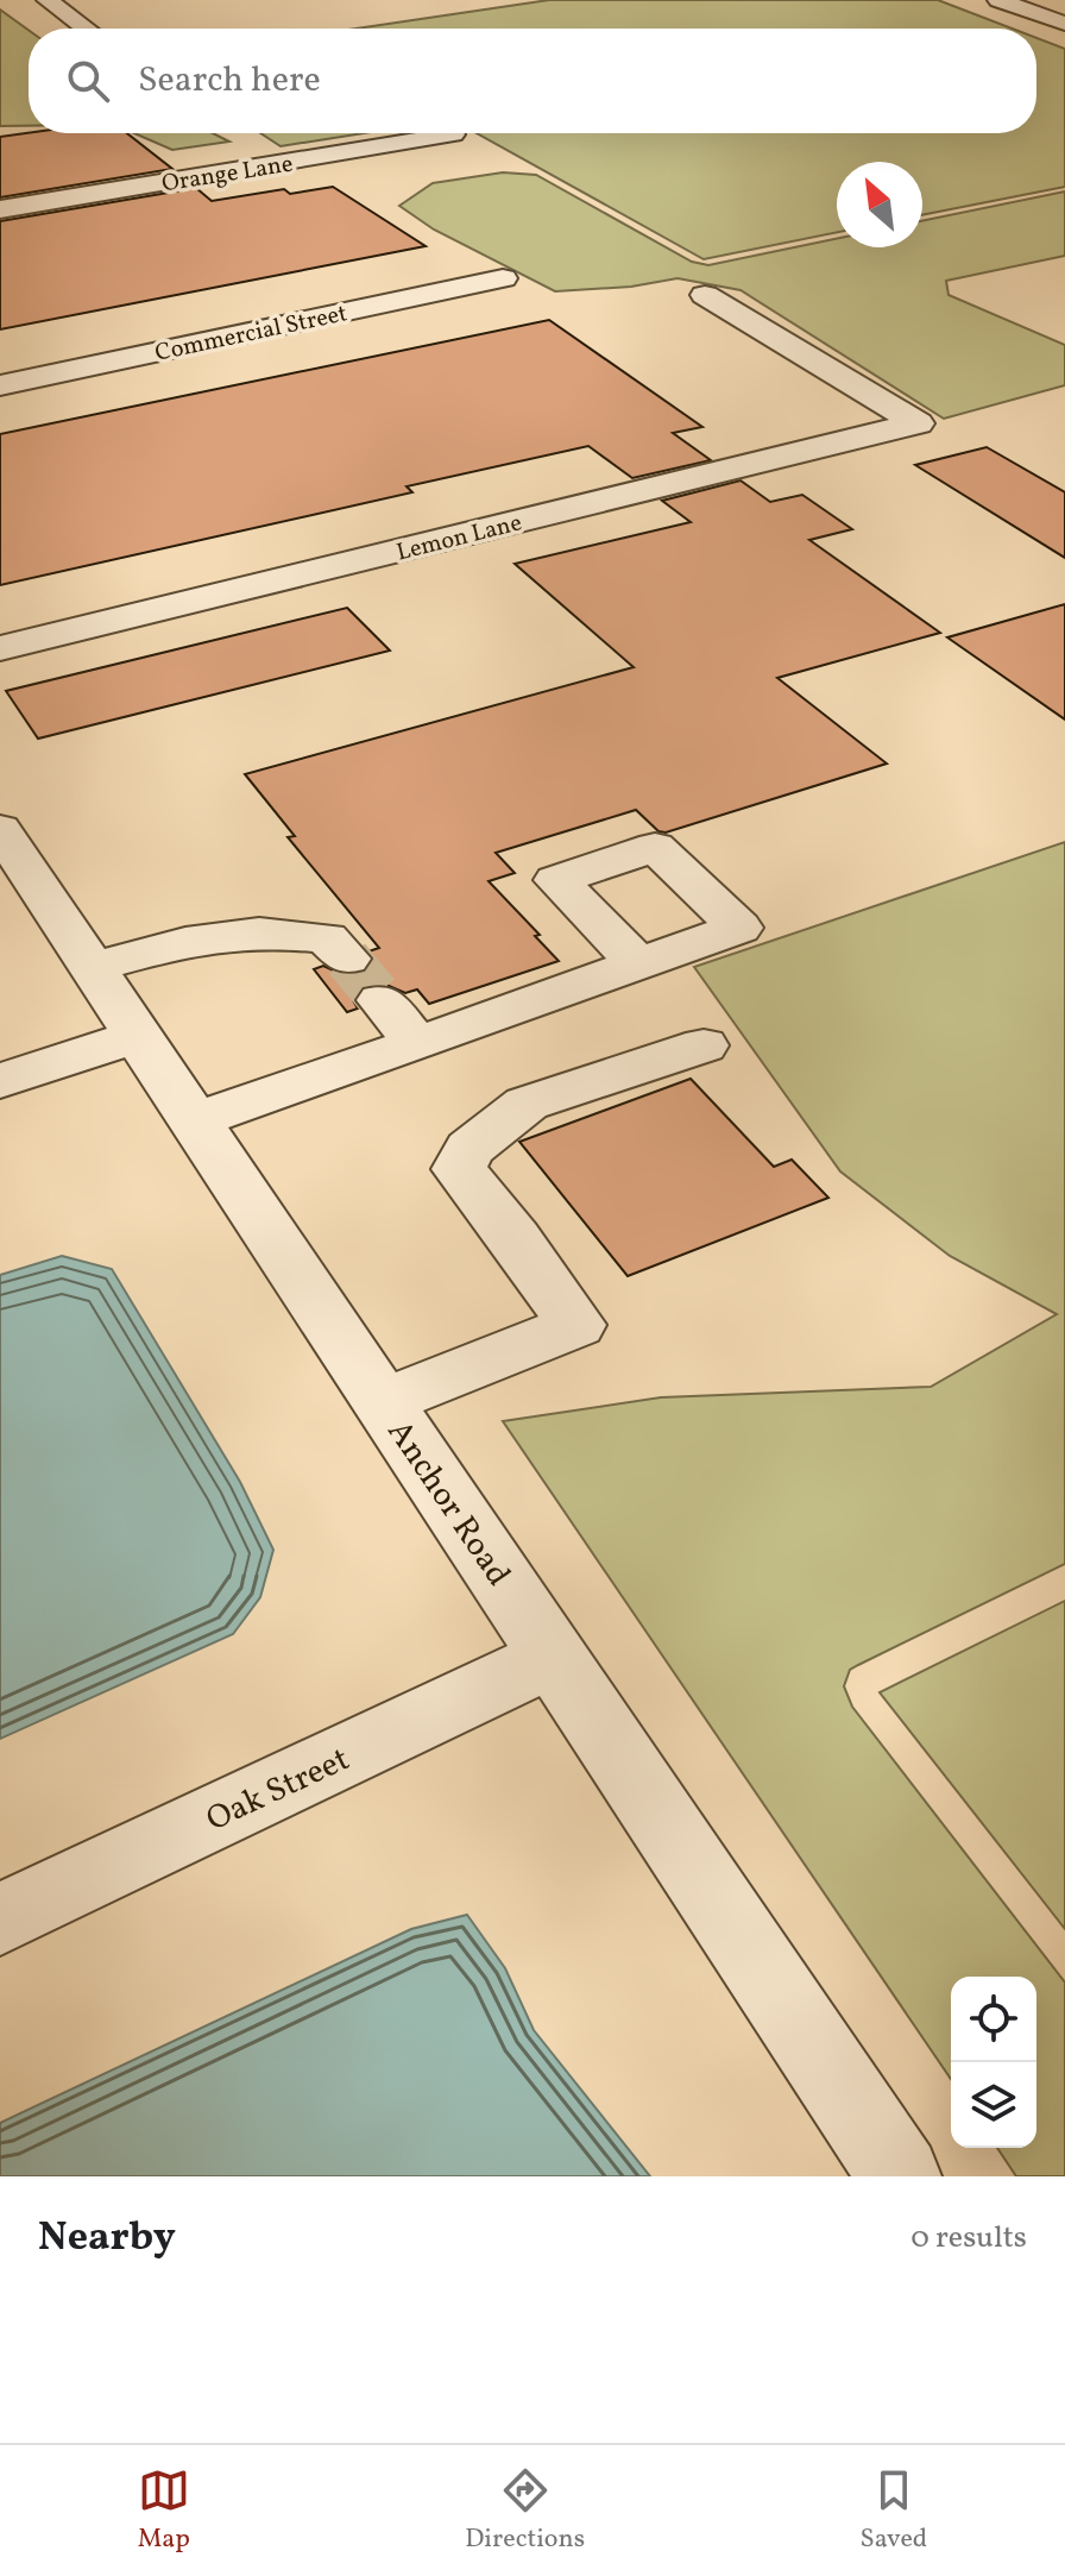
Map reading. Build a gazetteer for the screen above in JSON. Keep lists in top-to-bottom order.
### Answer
{
  "streets": {
    "street": [
      "Orange Lane",
      "Commercial Street",
      "Lemon Lane",
      "Anchor Road",
      "Oak Street"
    ]
  },
  "crossings": [
    ["Anchor Road", "Oak Street"]
  ],
  "north": "top left",
  "page": {
    "search": "Search here",
    "heading": ["Nearby", "0 results"],
    "nav": ["Map", "Directions", "Saved"]
  }
}
